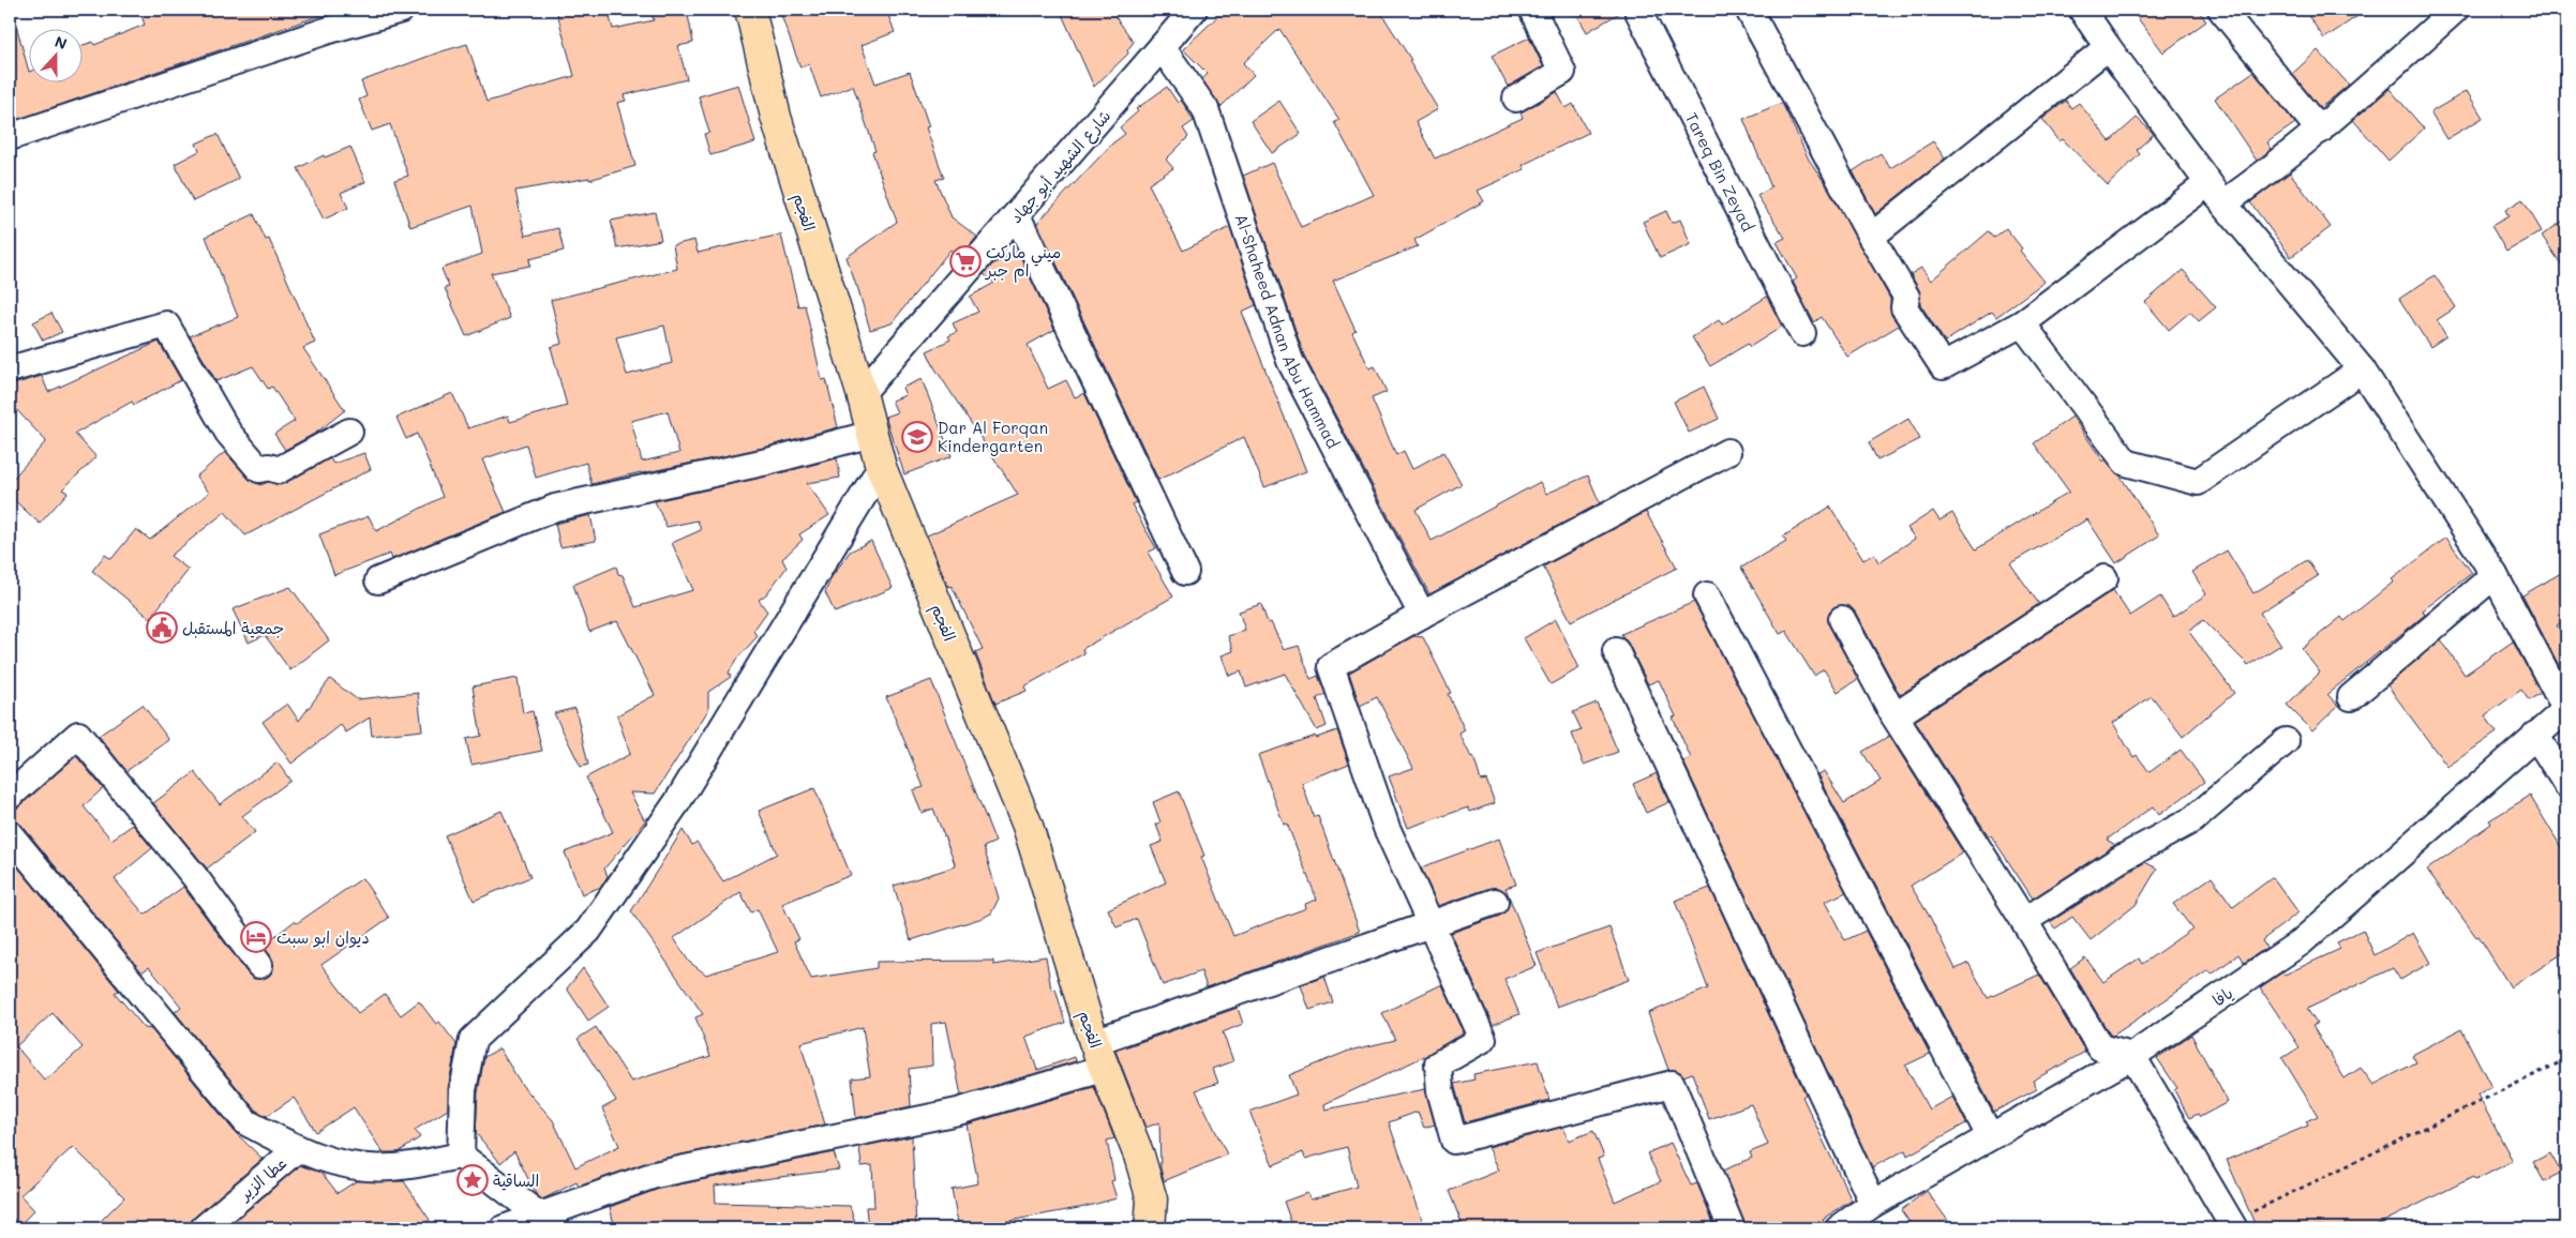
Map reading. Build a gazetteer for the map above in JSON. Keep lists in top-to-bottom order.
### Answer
{
  "streets": {
    "main road": ["الفجم"],
    "street": [
      "شارع الشهيد أبو جهاد",
      "Tareq Bin Zeyad",
      "Al-Shaheed Adnan Abu Hammad",
      "يافا",
      "عطا الزير"
    ]
  },
  "crossings": [
    ["شارع الشهيد أبو جهاد", "الفجم"],
    ["شارع الشهيد أبو جهاد", "Al-Shaheed Adnan Abu Hammad"]
  ],
  "places": {
    "supermarket": ["ميني ماركت ام جبر"],
    "school or university": ["Dar Al Forqan Kindergarten"],
    "public building": ["جمعية المستقبل"],
    "hotel": ["ديوان ابو سبت"],
    "place": ["الساقية"]
  },
  "north": "top"
}
